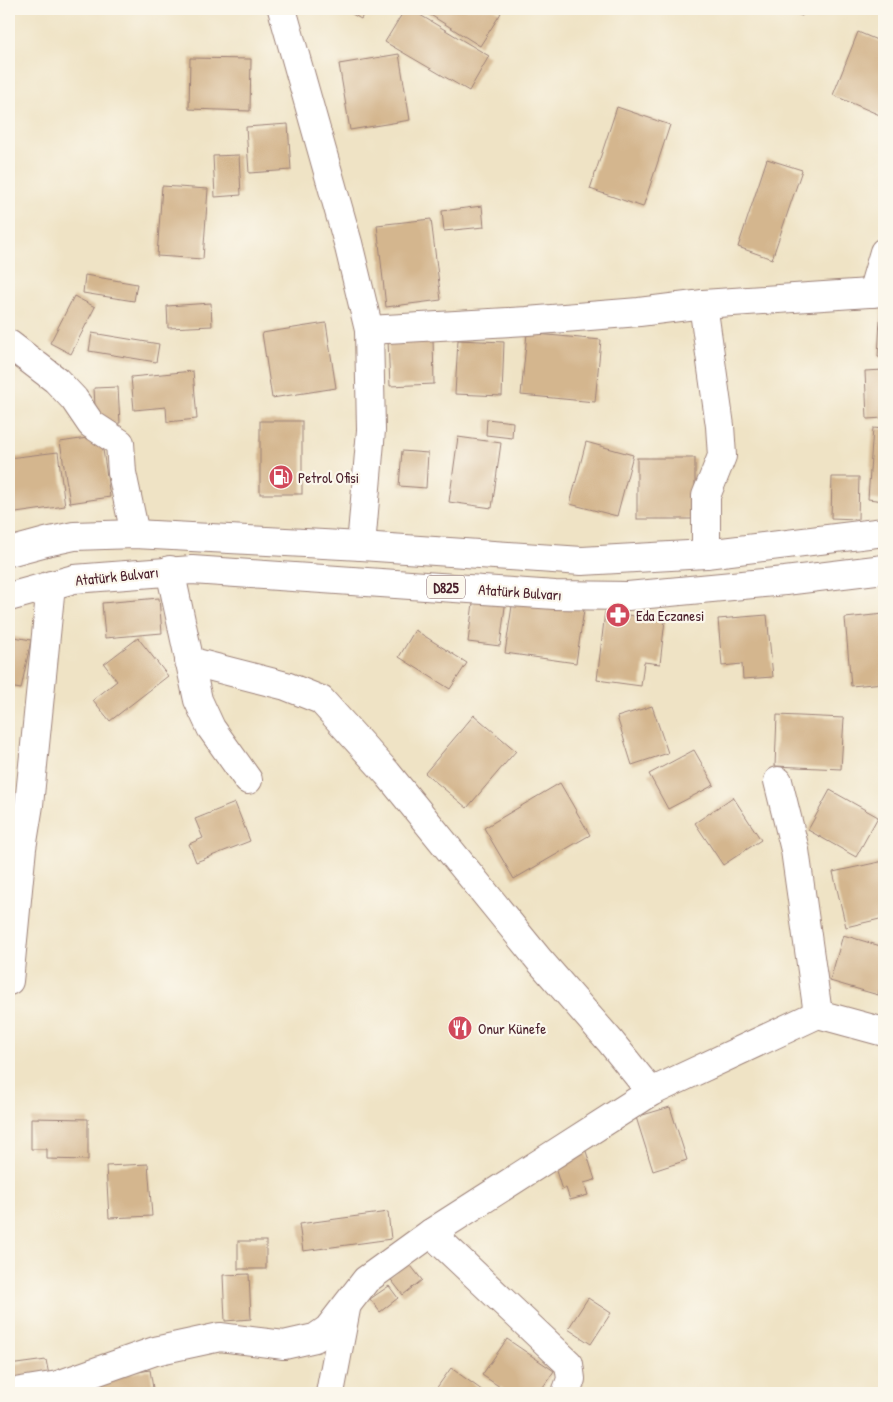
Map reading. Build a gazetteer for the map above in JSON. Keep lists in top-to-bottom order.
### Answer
{
  "streets": {
    "main road": ["Atatürk Bulvarı", "D825"]
  },
  "places": {
    "fuel station": ["Petrol Ofisi"],
    "pharmacy": ["Eda Eczanesi"],
    "restaurant": ["Onur Künefe"]
  }
}
